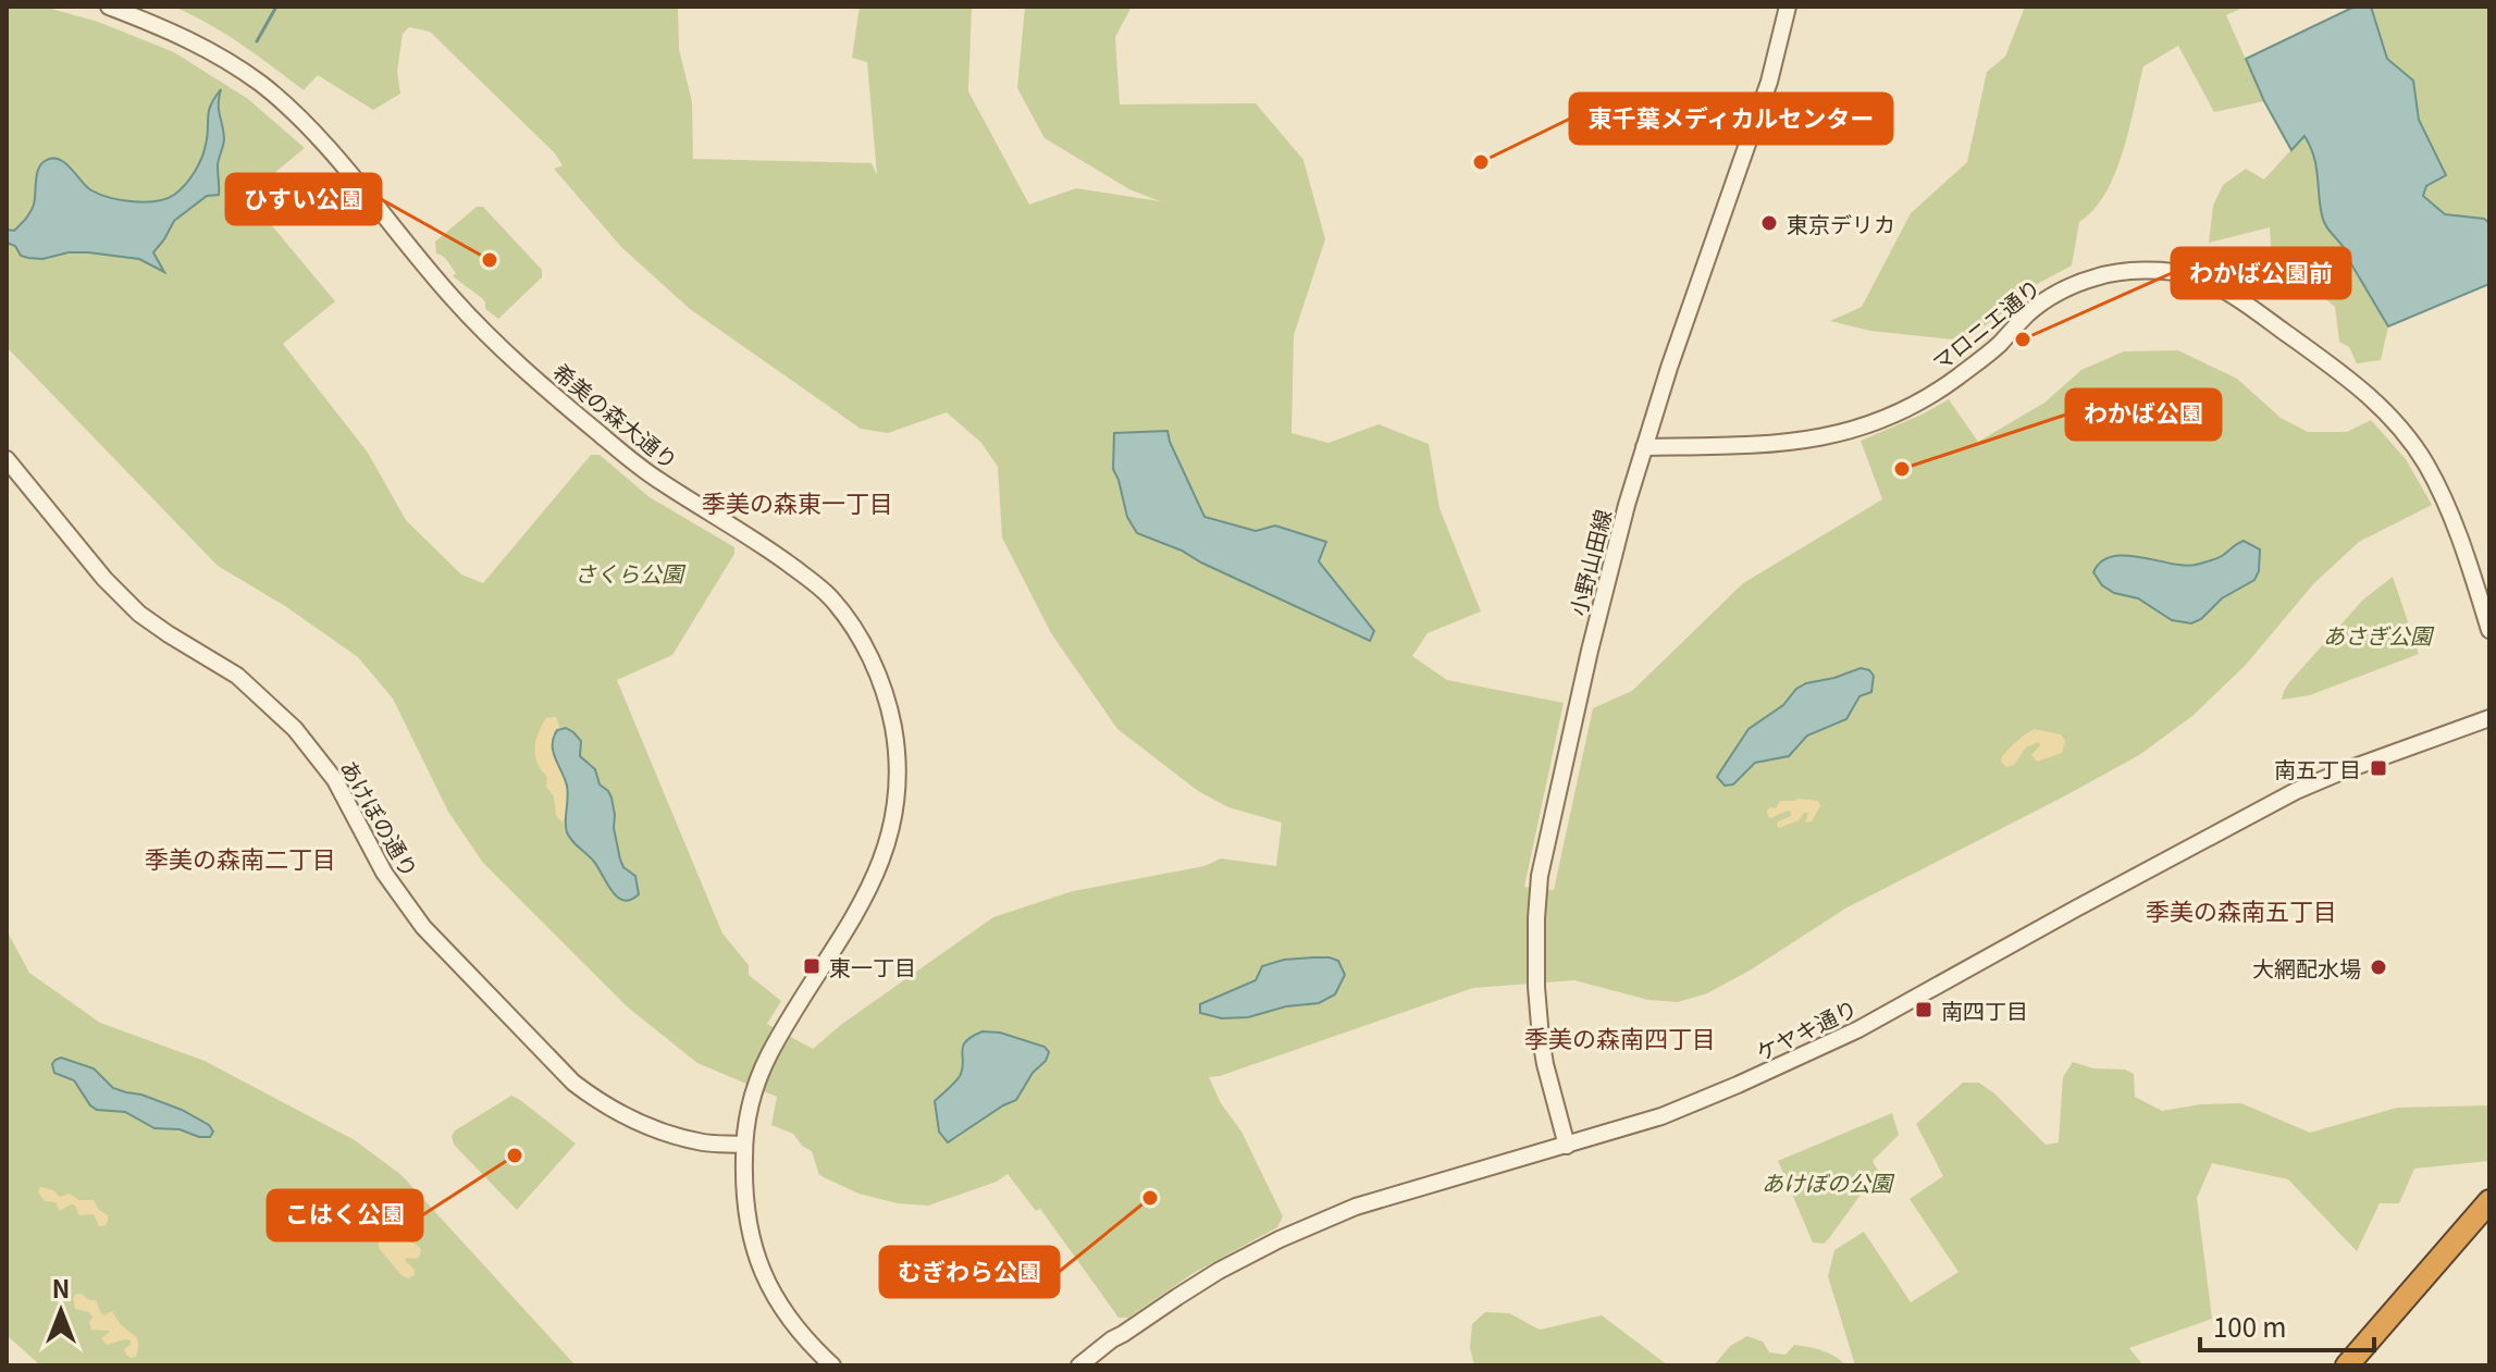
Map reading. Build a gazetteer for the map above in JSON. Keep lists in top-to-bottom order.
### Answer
{
  "streets": {
    "street": [
      "マロニエ通り",
      "希美の森大通り",
      "小野山田線",
      "あけぼの通り",
      "ケヤキ通り"
    ]
  },
  "crossings": [
    ["マロニエ通り", "小野山田線"],
    ["希美の森大通り", "あけぼの通り"],
    ["小野山田線", "ケヤキ通り"]
  ],
  "districts": [
    "季美の森東一丁目",
    "季美の森南二丁目",
    "季美の森南五丁目",
    "季美の森南四丁目"
  ],
  "parks": ["さくら公園", "あさぎ公園", "あけぼの公園"],
  "places": {
    "other": [
      "東千葉メディカルセンター",
      "東京デリカ",
      "ひすい公園",
      "わかば公園前",
      "わかば公園",
      "大網配水場",
      "こはく公園",
      "むぎわら公園"
    ],
    "transit": ["南五丁目", "東一丁目", "南四丁目"]
  },
  "scale_bar": "100 m",
  "north": "top"
}
